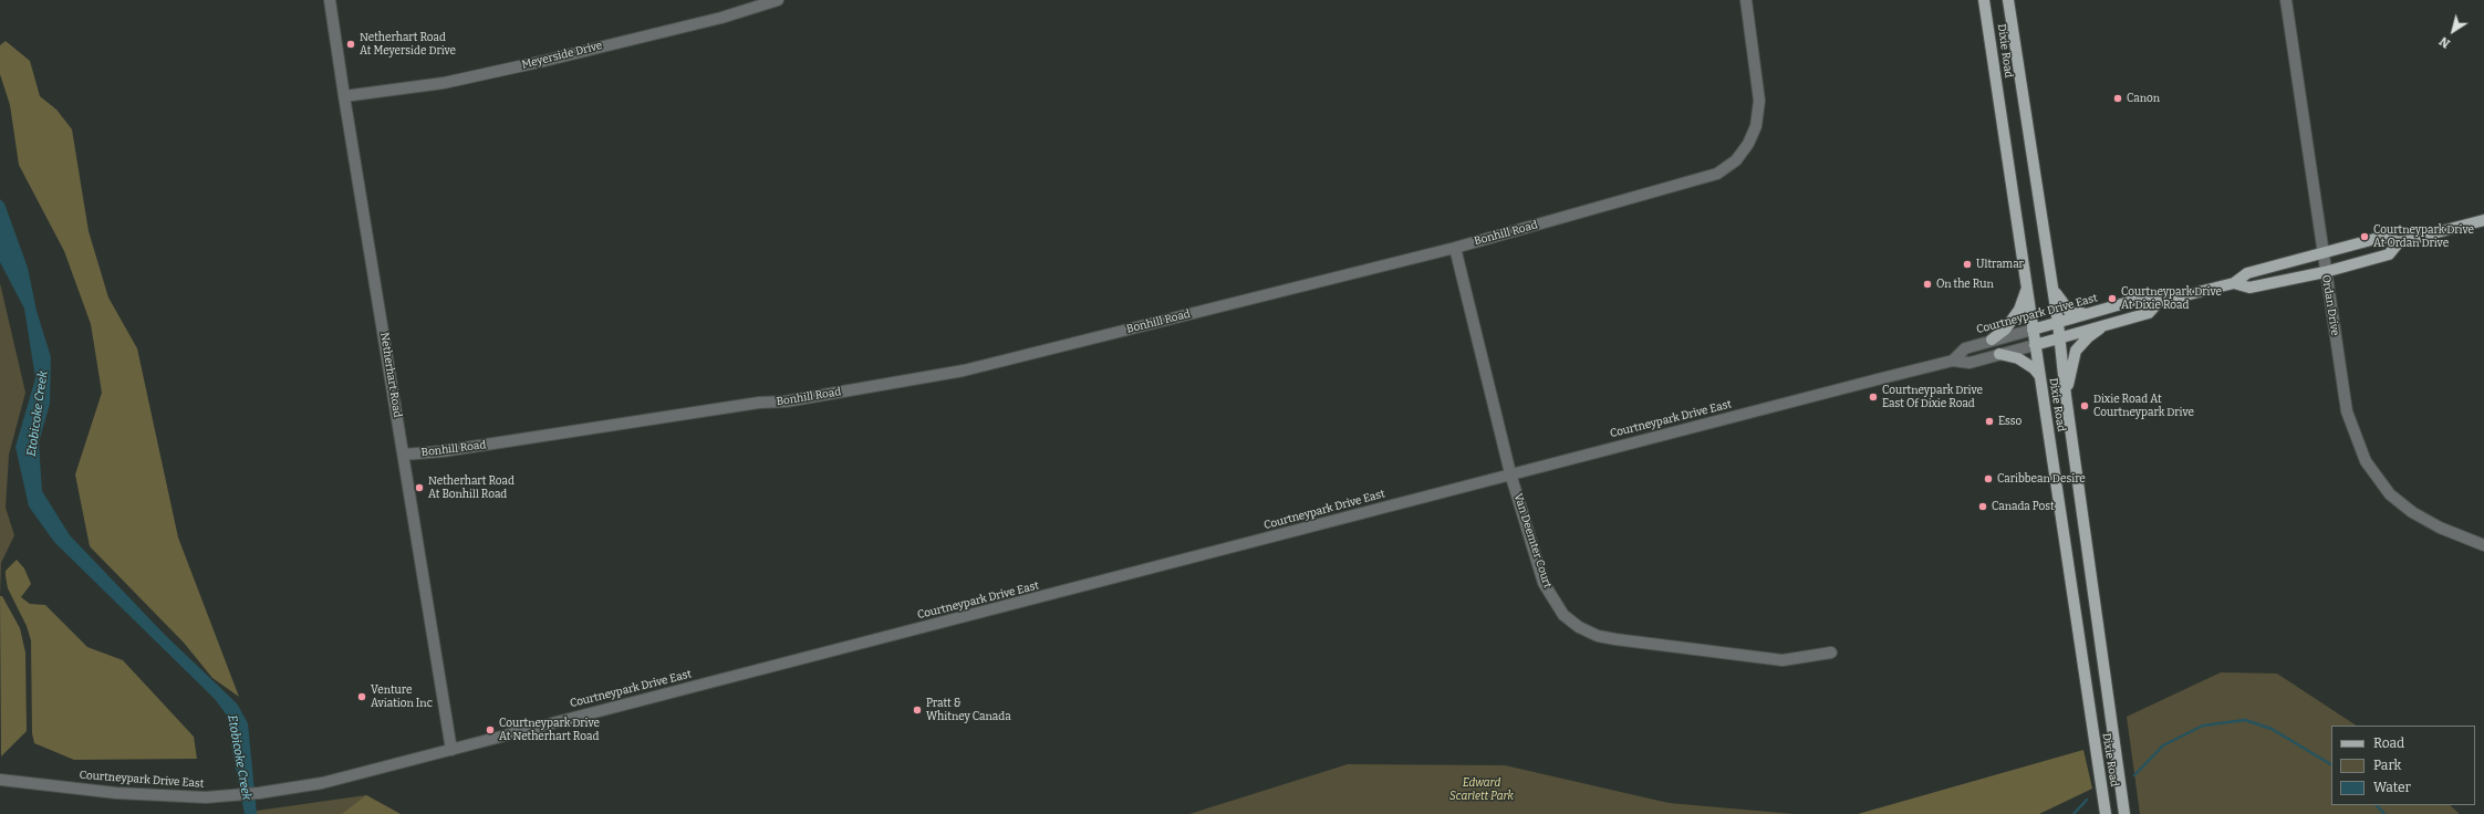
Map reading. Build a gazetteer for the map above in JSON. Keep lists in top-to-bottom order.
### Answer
{
  "streets": {
    "main road": ["Dixie Road", "Courtneypark Drive East"],
    "street": [
      "Meyerside Drive",
      "Bonhill Road",
      "Ordan Drive",
      "Netherhart Road",
      "Van Deemter Court"
    ]
  },
  "crossings": [
    ["Dixie Road", "Courtneypark Drive East"],
    ["Meyerside Drive", "Netherhart Road"],
    ["Bonhill Road", "Netherhart Road"],
    ["Bonhill Road", "Van Deemter Court"],
    ["Ordan Drive", "Courtneypark Drive East"],
    ["Courtneypark Drive East", "Netherhart Road"],
    ["Courtneypark Drive East", "Van Deemter Court"]
  ],
  "water": ["Etobicoke Creek"],
  "parks": ["Edward Scarlett Park"],
  "places": [
    "Netherhart Road At Meyerside Drive",
    "Canon",
    "Courtneypark Drive At Ordan Drive",
    "Ultramar",
    "On the Run",
    "Courtneypark Drive At Dixie Road",
    "Courtneypark Drive East Of Dixie Road",
    "Dixie Road At Courtneypark Drive",
    "Esso",
    "Caribbean Desire",
    "Netherhart Road At Bonhill Road",
    "Canada Post",
    "Venture Aviation Inc",
    "Pratt & Whitney Canada",
    "Courtneypark Drive At Netherhart Road"
  ],
  "legend": ["Road", "Park", "Water"],
  "north": "bottom left"
}
